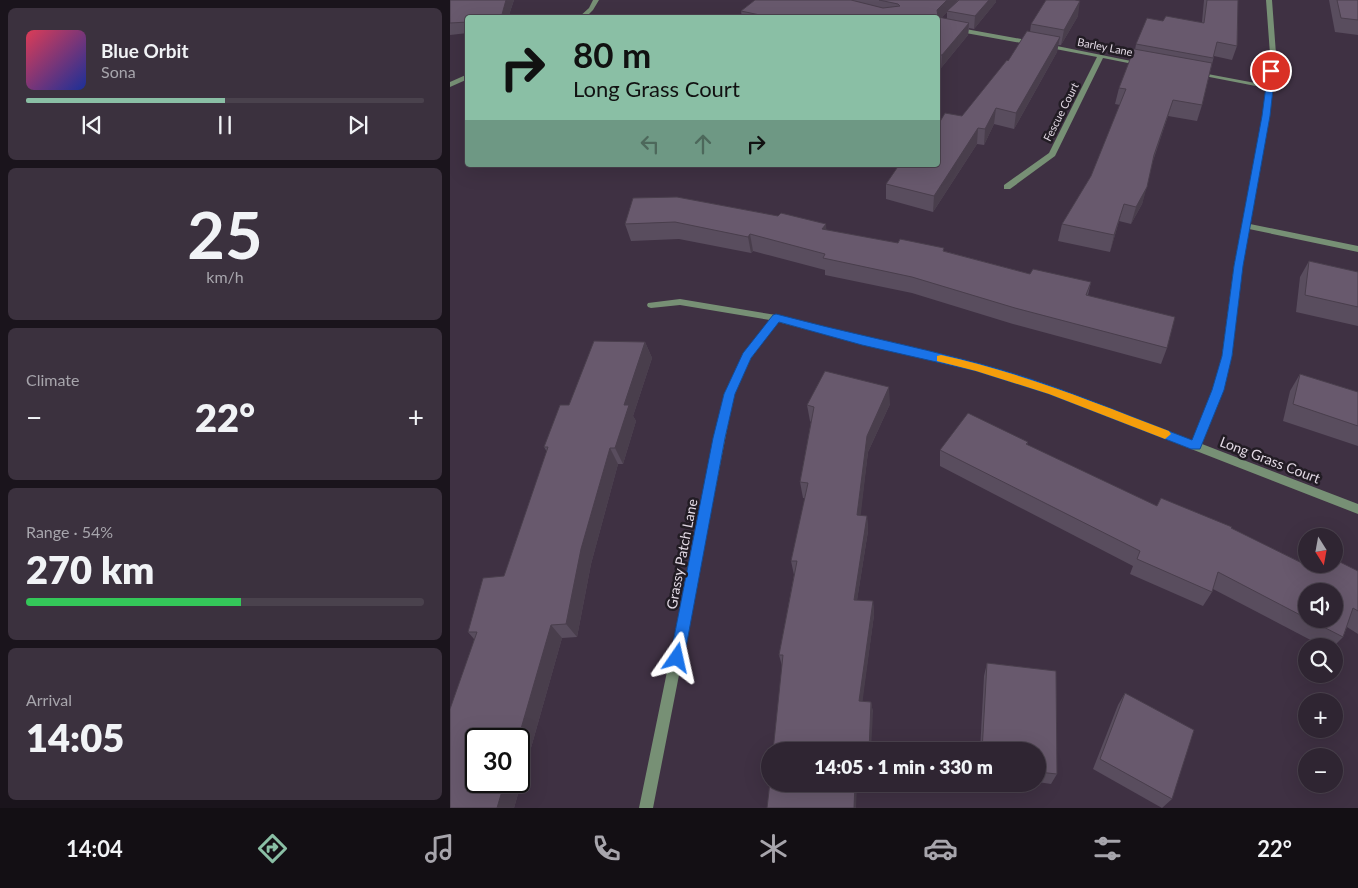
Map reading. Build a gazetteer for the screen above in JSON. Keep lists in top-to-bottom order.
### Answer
{
  "streets": {
    "street": [
      "Barley Lane",
      "Fescue Court",
      "Long Grass Court",
      "Grassy Patch Lane"
    ]
  },
  "crossings": [
    ["Barley Lane", "Fescue Court"],
    ["Long Grass Court", "Grassy Patch Lane"]
  ],
  "north": "bottom",
  "page": {
    "turn": ["80 m", "Long Grass Court"],
    "song": ["Blue Orbit", "Sona"],
    "tile": [
      ["25", "km/h"],
      "Climate",
      ["Range · 54%", "270 km"],
      ["Arrival", "14:05"]
    ],
    "heat": ["−", "22°", "+"],
    "map_buttons": ["+", "−"],
    "limit": "30",
    "trip": "14:05 · 1 min · 330 m",
    "tabs": ["14:04", "22°"]
  }
}
